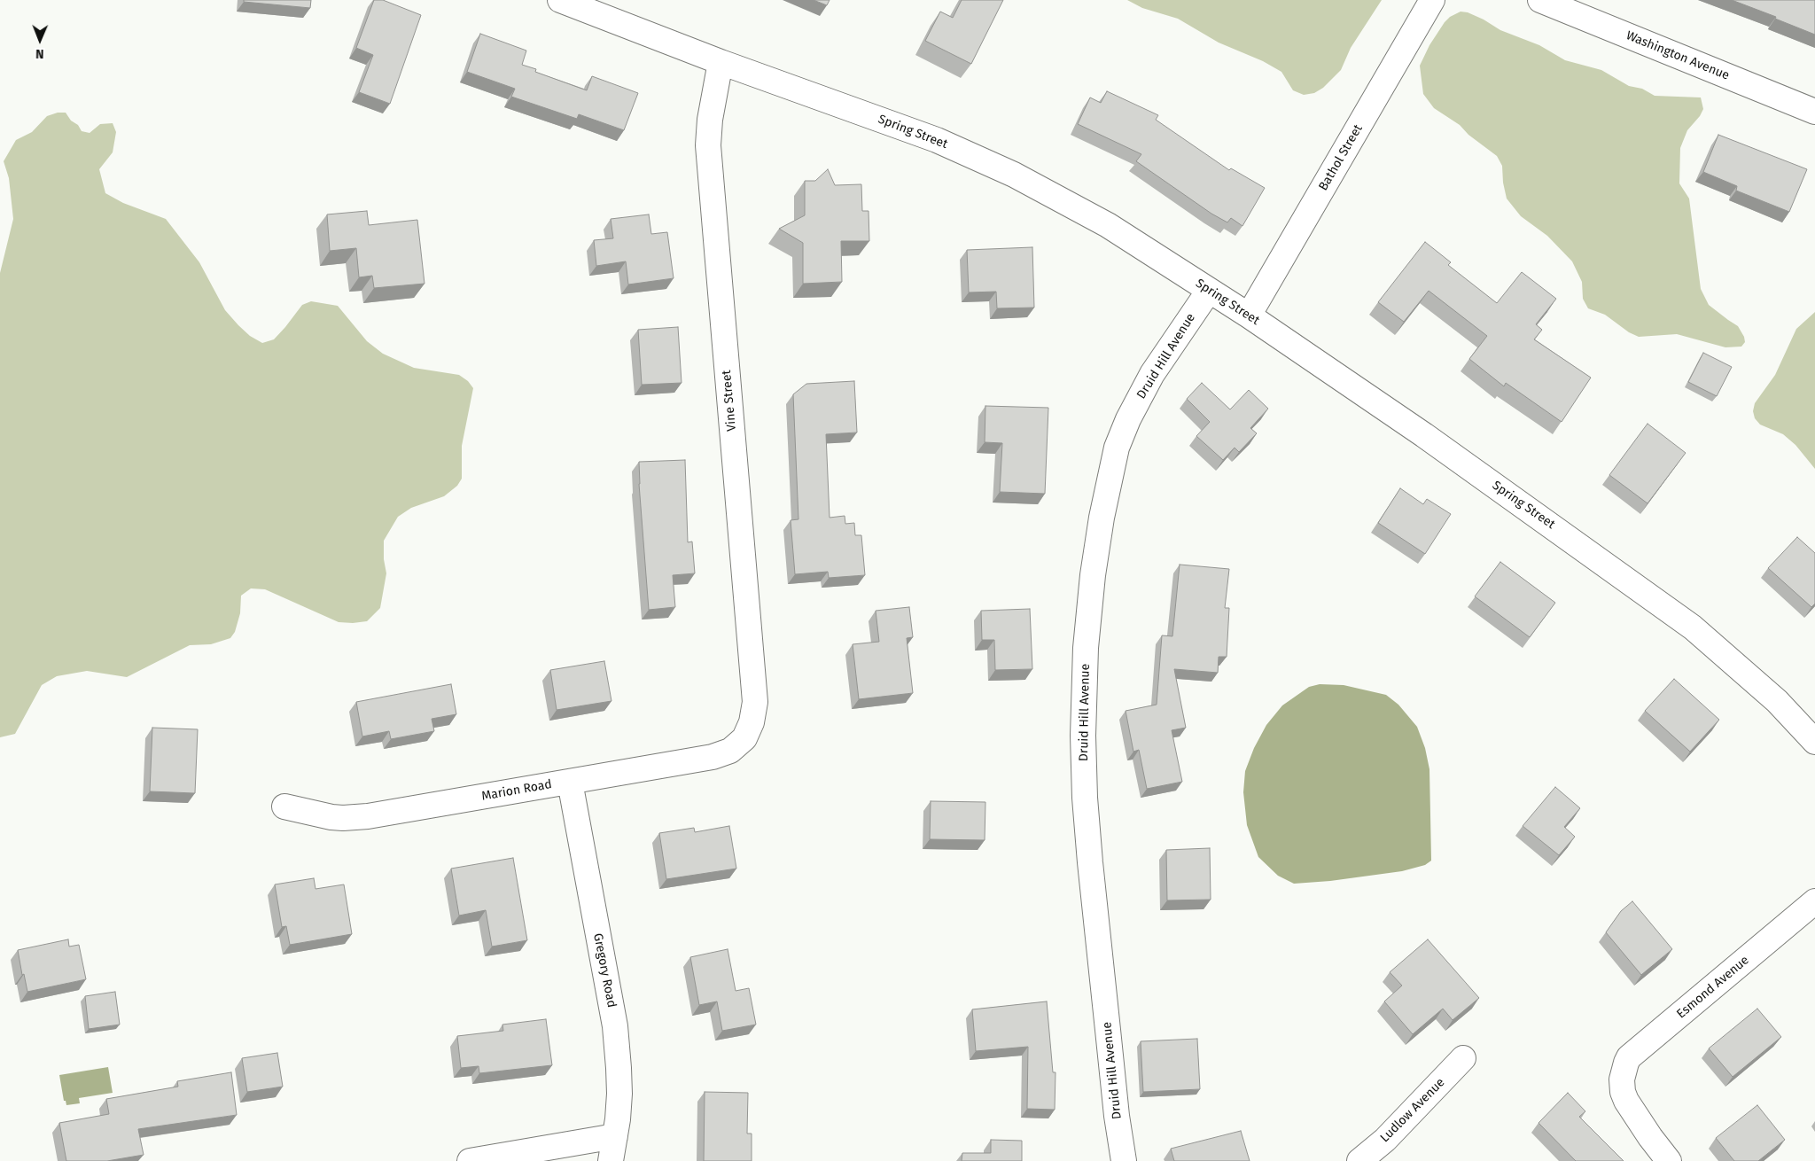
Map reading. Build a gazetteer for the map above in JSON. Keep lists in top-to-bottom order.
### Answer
{
  "streets": {
    "street": [
      "Washington Avenue",
      "Spring Street",
      "Bathol Street",
      "Druid Hill Avenue",
      "Vine Street",
      "Marion Road",
      "Gregory Road",
      "Esmond Avenue",
      "Ludlow Avenue"
    ]
  },
  "crossings": [
    ["Spring Street", "Bathol Street"],
    ["Spring Street", "Druid Hill Avenue"],
    ["Spring Street", "Vine Street"],
    ["Vine Street", "Marion Road"],
    ["Marion Road", "Gregory Road"]
  ],
  "north": "bottom"
}
